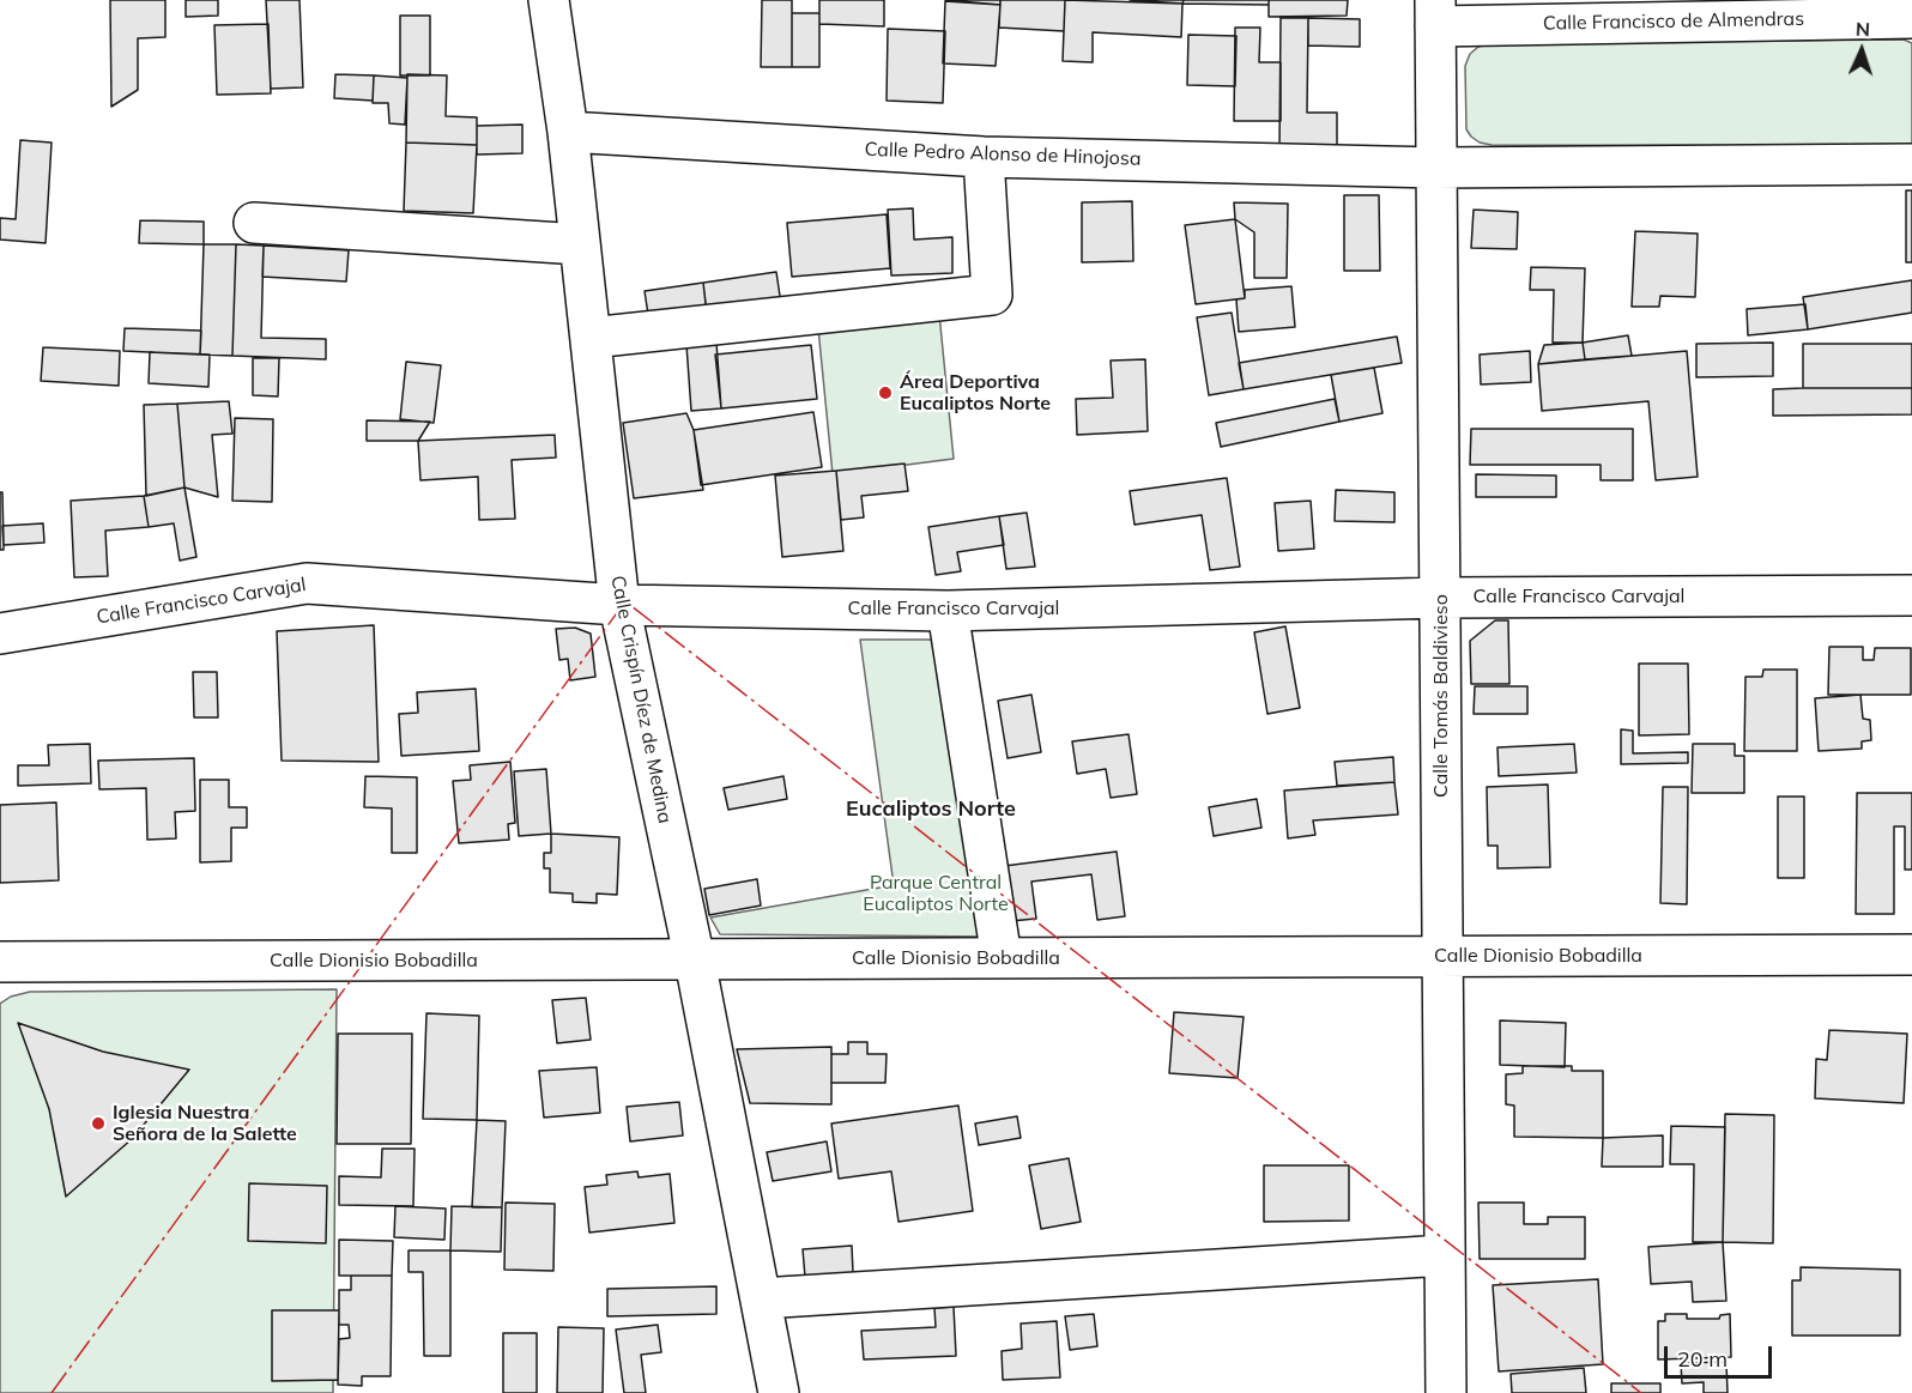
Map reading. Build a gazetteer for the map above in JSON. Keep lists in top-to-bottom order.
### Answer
{
  "streets": {
    "street": [
      "Calle Francisco de Almendras",
      "Calle Pedro Alonso de Hinojosa",
      "Calle Francisco Carvajal",
      "Calle Tomás Baldivieso",
      "Calle Crispín Díez de Medina",
      "Calle Dionisio Bobadilla"
    ]
  },
  "crossings": [
    ["Calle Francisco de Almendras", "Calle Tomás Baldivieso"],
    ["Calle Pedro Alonso de Hinojosa", "Calle Tomás Baldivieso"],
    ["Calle Pedro Alonso de Hinojosa", "Calle Crispín Díez de Medina"],
    ["Calle Francisco Carvajal", "Calle Tomás Baldivieso"],
    ["Calle Francisco Carvajal", "Calle Crispín Díez de Medina"],
    ["Calle Tomás Baldivieso", "Calle Dionisio Bobadilla"],
    ["Calle Crispín Díez de Medina", "Calle Dionisio Bobadilla"]
  ],
  "districts": ["Eucaliptos Norte"],
  "parks": ["Parque Central Eucaliptos Norte"],
  "places": ["Área Deportiva Eucaliptos Norte", "Iglesia Nuestra Señora de la Salette"],
  "scale_bar": "20 m",
  "north": "top"
}
